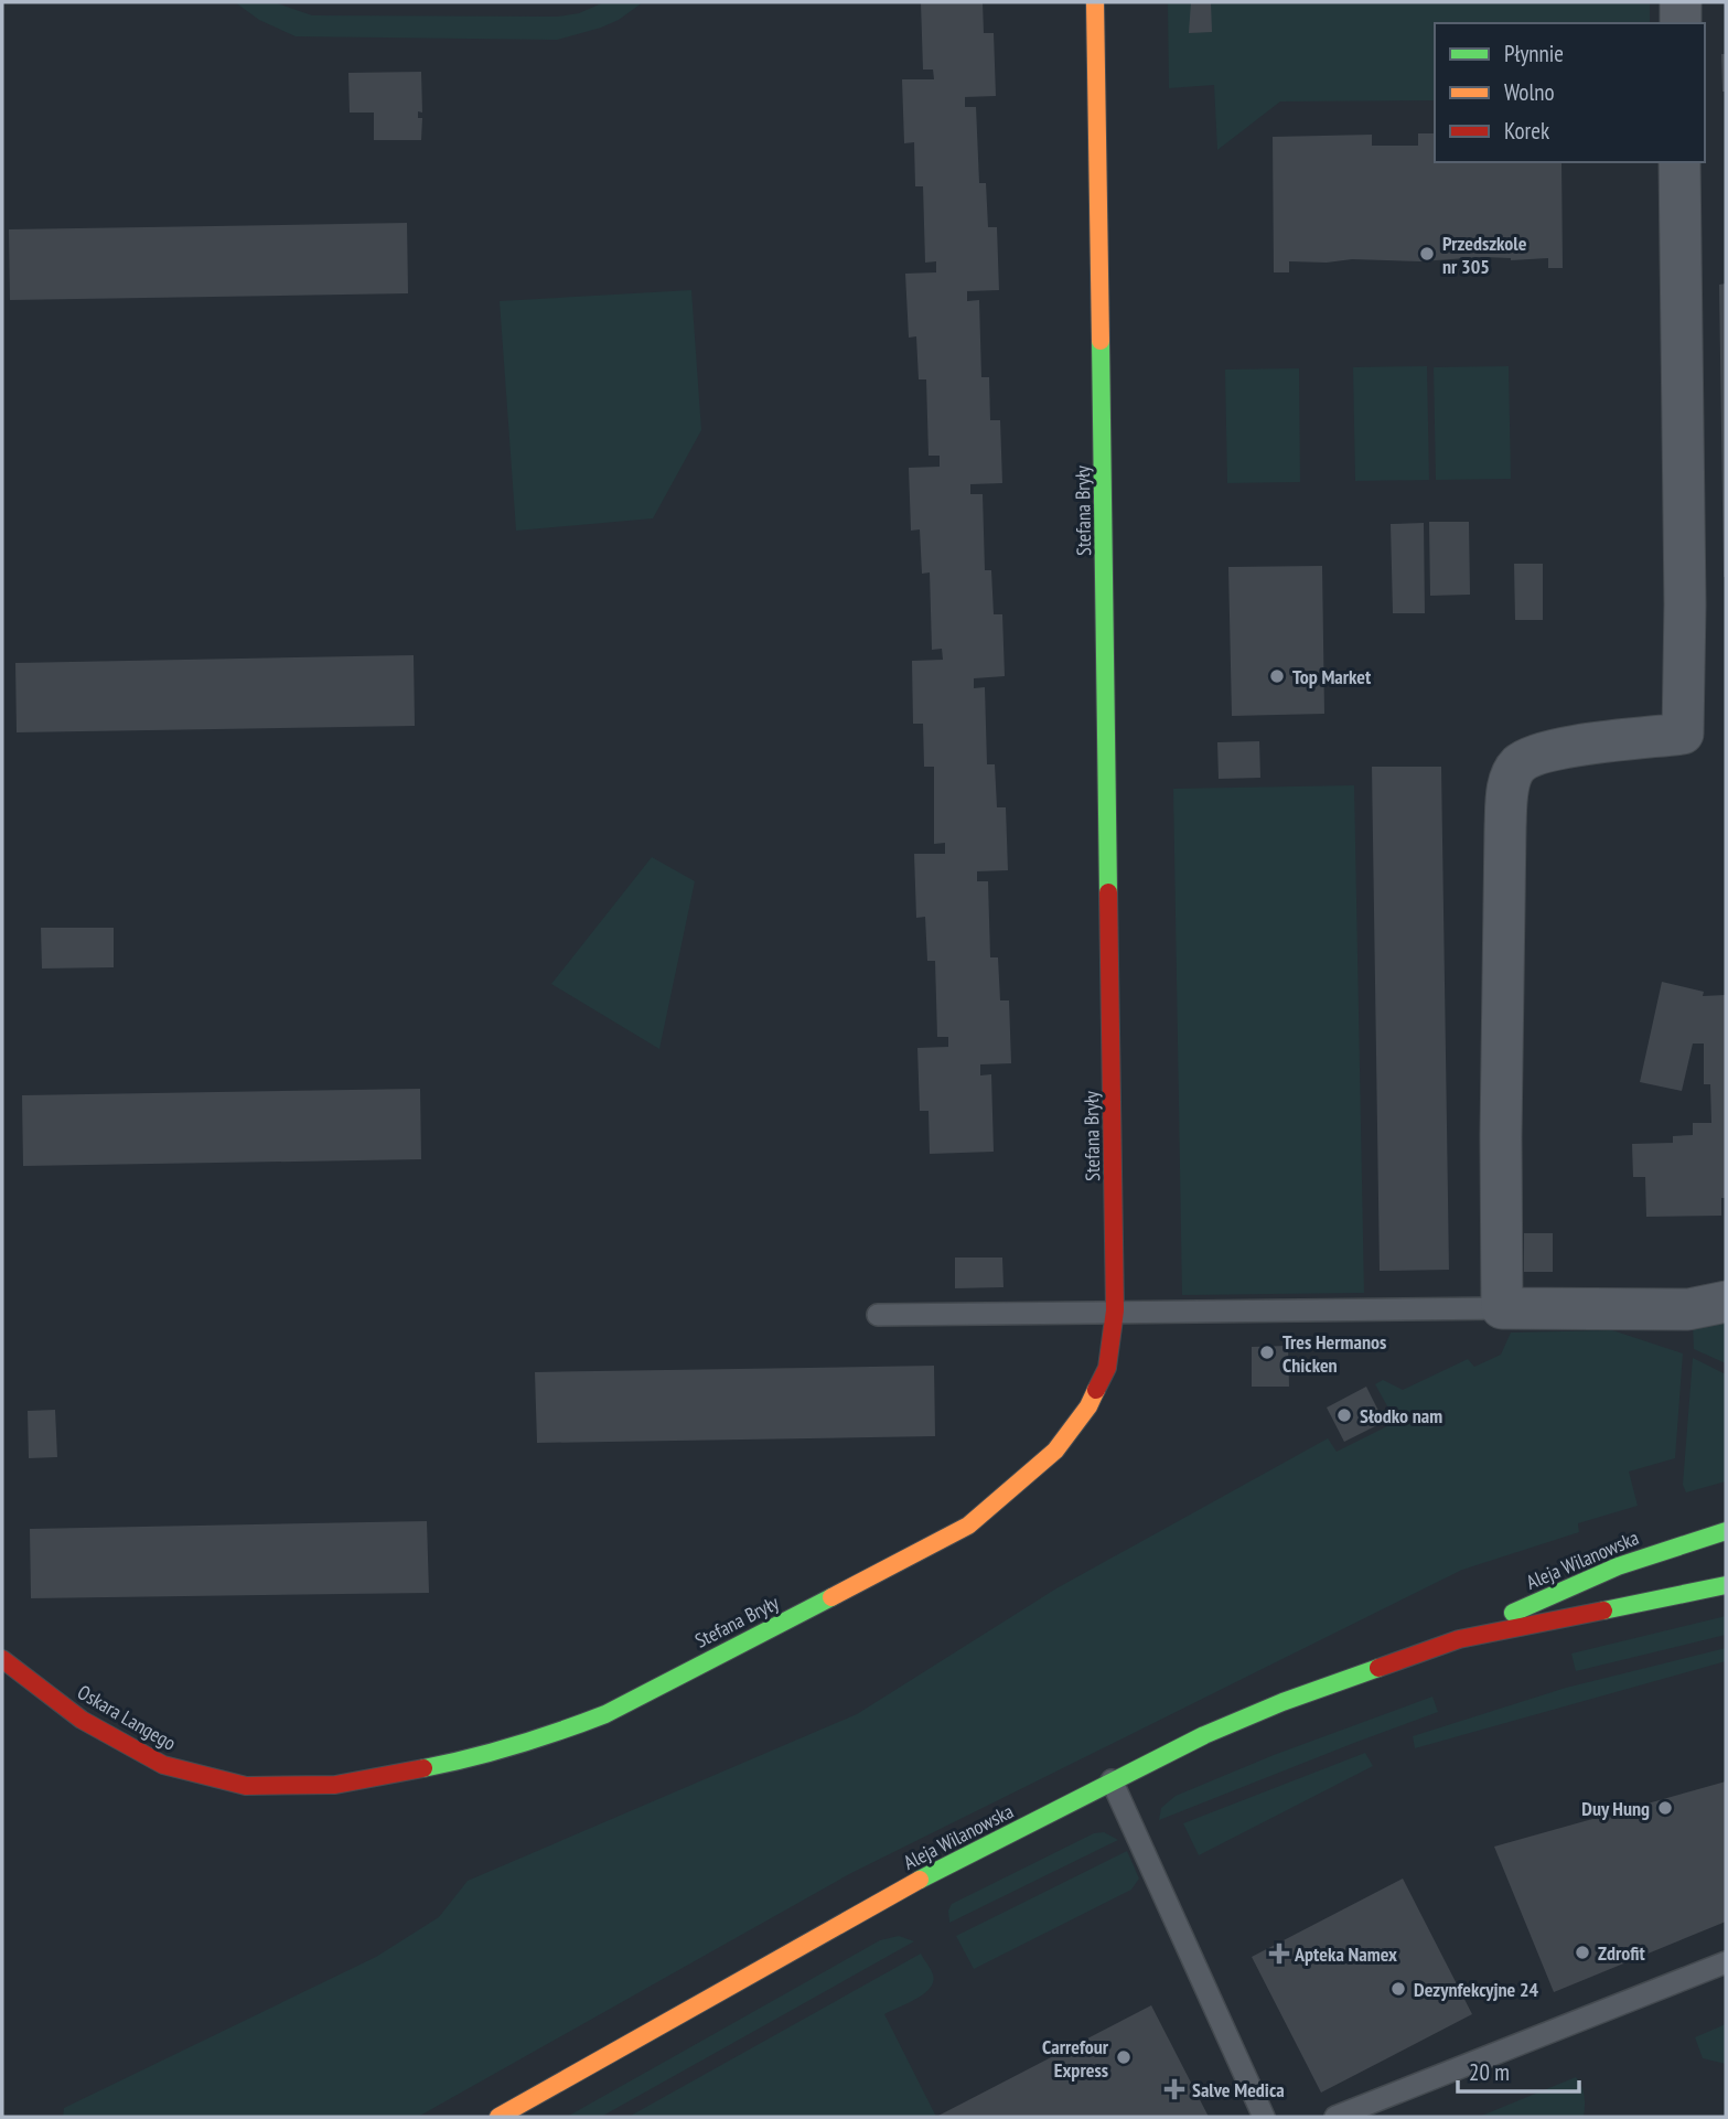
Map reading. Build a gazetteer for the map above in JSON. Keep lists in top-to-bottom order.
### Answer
{
  "streets": {
    "street": ["Stefana Bryły", "Aleja Wilanowska", "Oskara Langego"]
  },
  "crossings": [
    ["Stefana Bryły", "Oskara Langego"]
  ],
  "places": {
    "other": [
      "Przedszkole nr 305",
      "Top Market",
      "Tres Hermanos Chicken",
      "Słodko nam",
      "Duy Hung",
      "Zdrofit",
      "Dezynfekcyjne 24",
      "Carrefour Express"
    ],
    "health": ["Apteka Namex", "Salve Medica"]
  },
  "legend": ["Płynnie", "Wolno", "Korek"],
  "scale_bar": "20 m"
}
